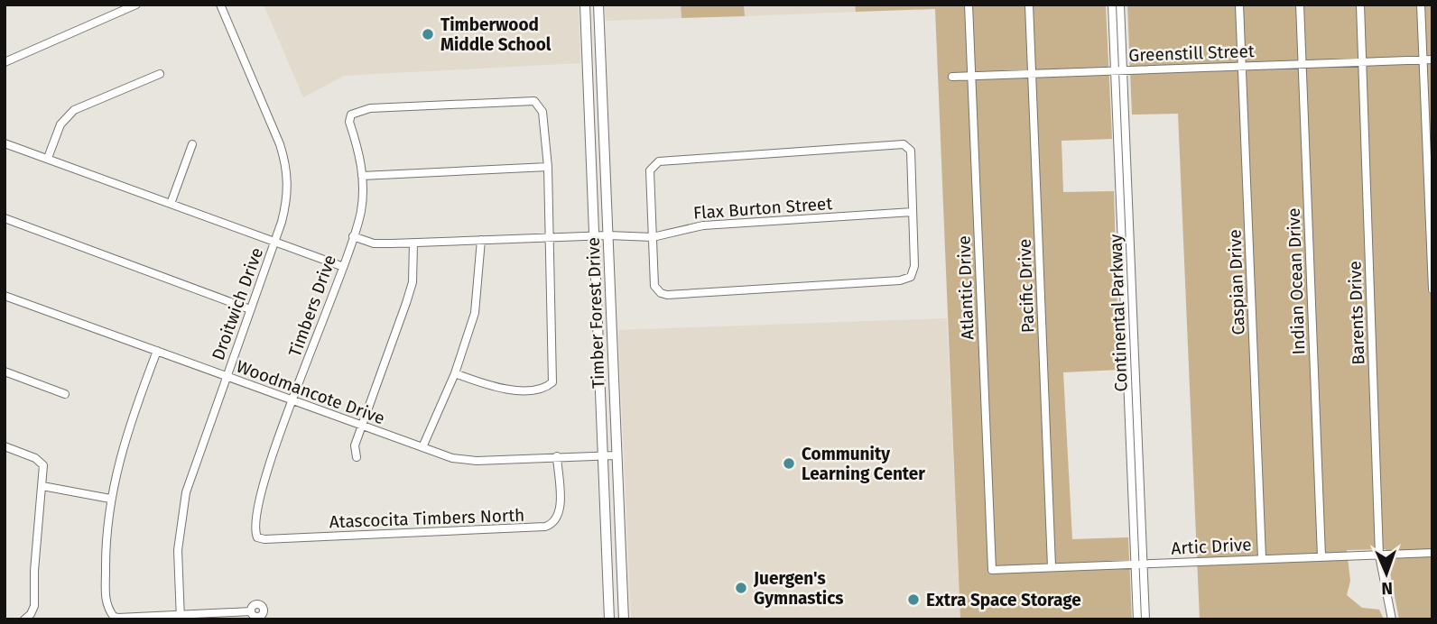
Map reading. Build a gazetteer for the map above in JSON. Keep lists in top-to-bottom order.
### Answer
{
  "streets": {
    "main road": ["Timber Forest Drive"],
    "street": [
      "Greenstill Street",
      "Flax Burton Street",
      "Indian Ocean Drive",
      "Caspian Drive",
      "Pacific Drive",
      "Atlantic Drive",
      "Droitwich Drive",
      "Timbers Drive",
      "Continental Parkway",
      "Barents Drive",
      "Woodmancote Drive",
      "Atascocita Timbers North",
      "Artic Drive"
    ]
  },
  "crossings": [
    ["Greenstill Street", "Indian Ocean Drive"],
    ["Greenstill Street", "Caspian Drive"],
    ["Greenstill Street", "Pacific Drive"],
    ["Greenstill Street", "Atlantic Drive"],
    ["Greenstill Street", "Continental Parkway"],
    ["Greenstill Street", "Barents Drive"],
    ["Flax Burton Street", "Timbers Drive"],
    ["Flax Burton Street", "Timber Forest Drive"],
    ["Indian Ocean Drive", "Artic Drive"],
    ["Caspian Drive", "Artic Drive"],
    ["Pacific Drive", "Artic Drive"],
    ["Atlantic Drive", "Artic Drive"],
    ["Droitwich Drive", "Woodmancote Drive"],
    ["Timbers Drive", "Woodmancote Drive"],
    ["Timbers Drive", "Atascocita Timbers North"],
    ["Timber Forest Drive", "Woodmancote Drive"],
    ["Continental Parkway", "Artic Drive"],
    ["Barents Drive", "Artic Drive"],
    ["Woodmancote Drive", "Atascocita Timbers North"]
  ],
  "places": [
    "Timberwood Middle School",
    "Community Learning Center",
    "Juergen's Gymnastics",
    "Extra Space Storage"
  ],
  "north": "bottom"
}
